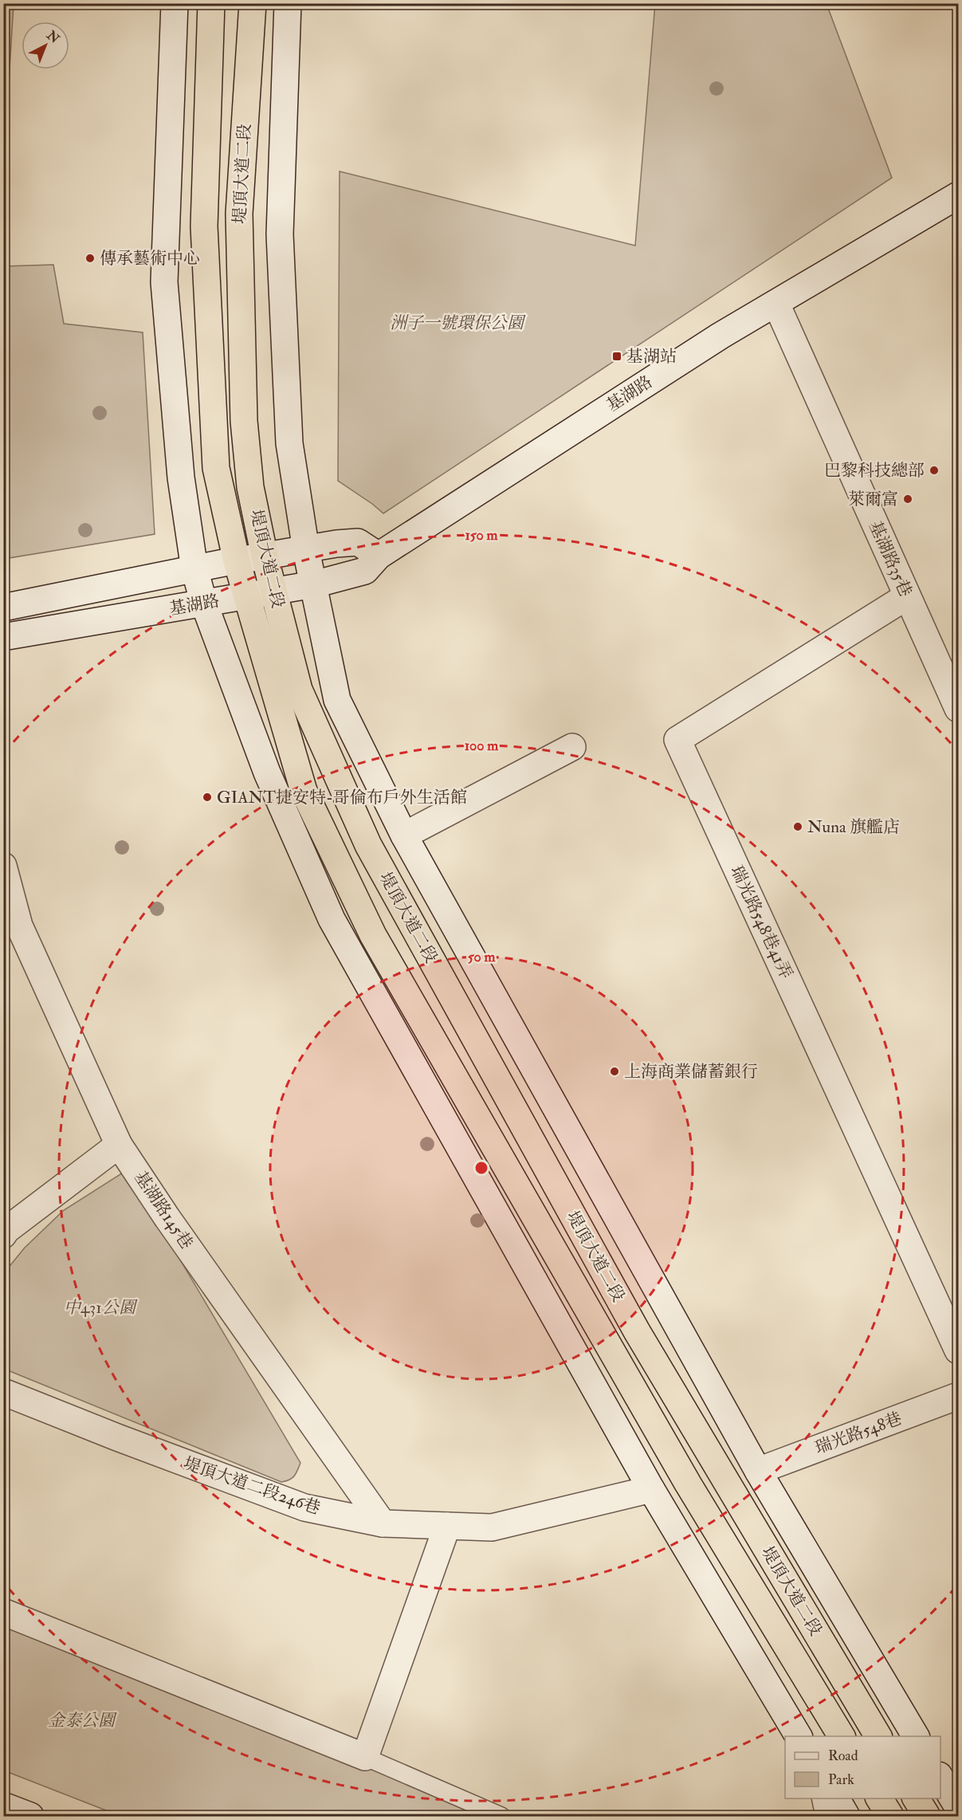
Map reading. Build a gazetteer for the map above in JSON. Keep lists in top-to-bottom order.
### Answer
{
  "streets": {
    "highway": ["堤頂大道二段"],
    "street": [
      "基湖路",
      "基湖路35巷",
      "瑞光路548巷41弄",
      "基湖路145巷",
      "瑞光路548巷",
      "堤頂大道二段246巷"
    ]
  },
  "crossings": [
    ["堤頂大道二段", "基湖路"],
    ["堤頂大道二段", "瑞光路548巷"],
    ["基湖路", "基湖路35巷"],
    ["基湖路35巷", "瑞光路548巷41弄"],
    ["基湖路145巷", "堤頂大道二段246巷"]
  ],
  "parks": ["洲子一號環保公園", "中431公園", "金泰公園"],
  "places": {
    "other": [
      "傳承藝術中心",
      "巴黎科技總部",
      "萊爾富",
      "GIANT捷安特-哥倫布戶外生活館",
      "Nuna 旗艦店",
      "上海商業儲蓄銀行"
    ],
    "transit": ["基湖站"]
  },
  "legend": ["Road", "Park"],
  "north": "top right",
  "rings": ["150 m", "100 m", "50 m"]
}
